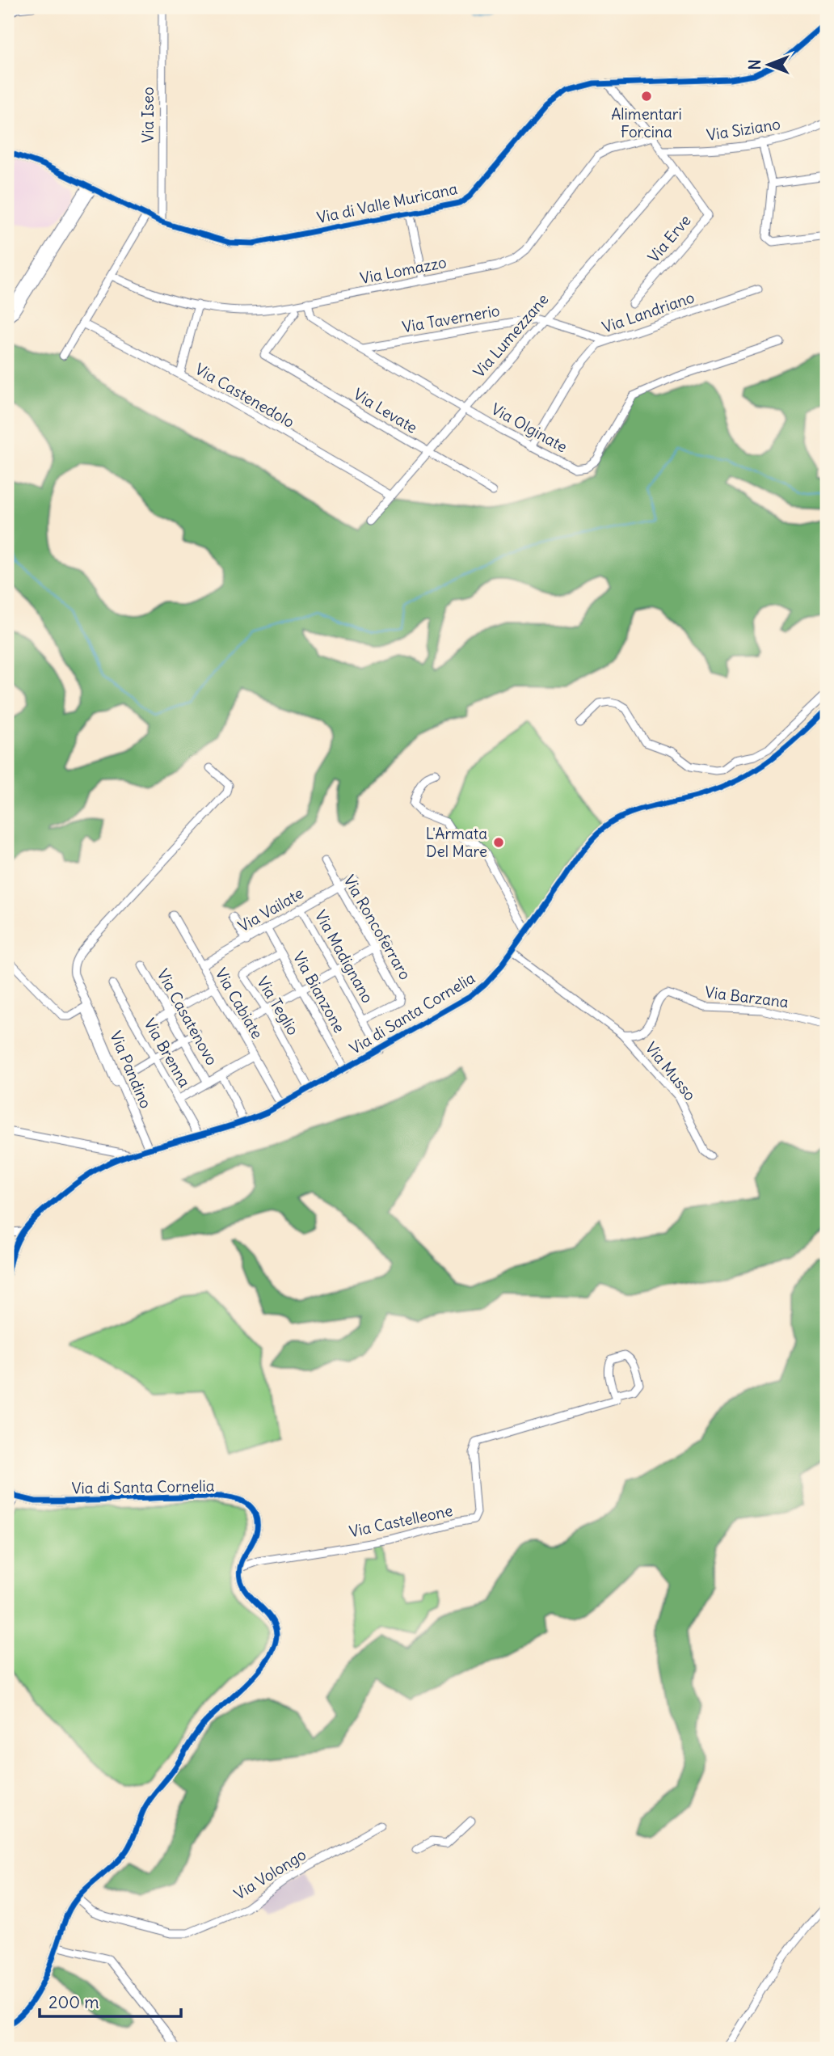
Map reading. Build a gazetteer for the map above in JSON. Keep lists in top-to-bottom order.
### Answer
{
  "streets": {
    "street": [
      "Via Iseo",
      "Via Siziano",
      "Via di Valle Muricana",
      "Via Erve",
      "Via Lomazzo",
      "Via Landriano",
      "Via Tavernerio",
      "Via Lumezzane",
      "Via Castenedolo",
      "Via Levate",
      "Via Olginate",
      "Via Vailate",
      "Via Roncoferraro",
      "Via Madignano",
      "Via Bianzone",
      "Via Barzana",
      "Via Cabiate",
      "Via Teglio",
      "Via di Santa Cornelia",
      "Via Casatenovo",
      "Via Brenna",
      "Via Pandino",
      "Via Musso",
      "Via Castelleone",
      "Via Volongo"
    ]
  },
  "crossings": [
    ["Via Iseo", "Via di Valle Muricana"],
    ["Via Siziano", "Via Erve"],
    ["Via di Valle Muricana", "Via Erve"],
    ["Via Erve", "Via Lomazzo"],
    ["Via Erve", "Via Lumezzane"],
    ["Via Lomazzo", "Via Olginate"],
    ["Via Landriano", "Via Olginate"],
    ["Via Tavernerio", "Via Lumezzane"],
    ["Via Tavernerio", "Via Olginate"],
    ["Via Lumezzane", "Via Castenedolo"],
    ["Via Lumezzane", "Via Levate"],
    ["Via Lumezzane", "Via Olginate"],
    ["Via Levate", "Via Olginate"],
    ["Via Vailate", "Via Roncoferraro"],
    ["Via Vailate", "Via Madignano"],
    ["Via Vailate", "Via Bianzone"],
    ["Via Vailate", "Via Cabiate"],
    ["Via Roncoferraro", "Via Madignano"],
    ["Via Madignano", "Via di Santa Cornelia"],
    ["Via Bianzone", "Via Teglio"],
    ["Via Bianzone", "Via di Santa Cornelia"],
    ["Via Barzana", "Via Musso"],
    ["Via Cabiate", "Via di Santa Cornelia"],
    ["Via Cabiate", "Via Casatenovo"],
    ["Via Teglio", "Via di Santa Cornelia"],
    ["Via di Santa Cornelia", "Via Brenna"],
    ["Via di Santa Cornelia", "Via Pandino"],
    ["Via di Santa Cornelia", "Via Castelleone"],
    ["Via Casatenovo", "Via Brenna"]
  ],
  "places": ["Alimentari Forcina", "L'Armata Del Mare"],
  "scale_bar": "200 m",
  "north": "left"
}
